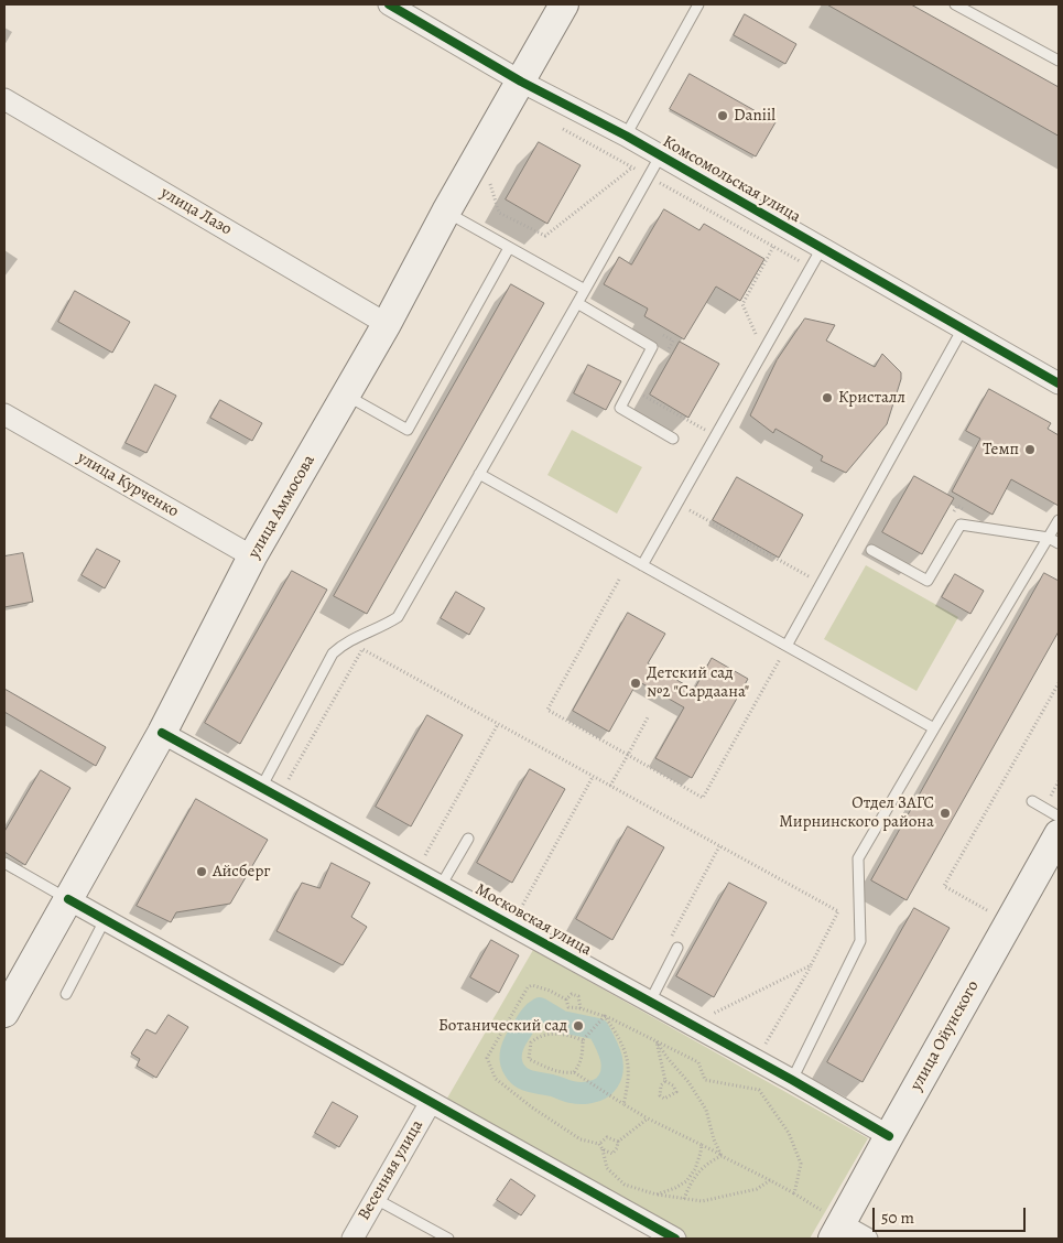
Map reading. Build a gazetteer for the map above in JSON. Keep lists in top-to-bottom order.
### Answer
{
  "streets": {
    "main road": ["улица Аммосова", "улица Ойунского"],
    "street": [
      "Комсомольская улица",
      "улица Лазо",
      "улица Курченко",
      "Московская улица",
      "Весенняя улица"
    ]
  },
  "crossings": [
    ["Комсомольская улица", "улица Аммосова"],
    ["улица Лазо", "улица Аммосова"],
    ["улица Курченко", "улица Аммосова"],
    ["улица Аммосова", "Московская улица"],
    ["Московская улица", "улица Ойунского"]
  ],
  "places": [
    "Daniil",
    "Кристалл",
    "Темп",
    "Детский сад №2 \"Сардаана\"",
    "Отдел ЗАГС Мирнинского района",
    "Айсберг",
    "Ботанический сад"
  ],
  "scale_bar": "50 m"
}
